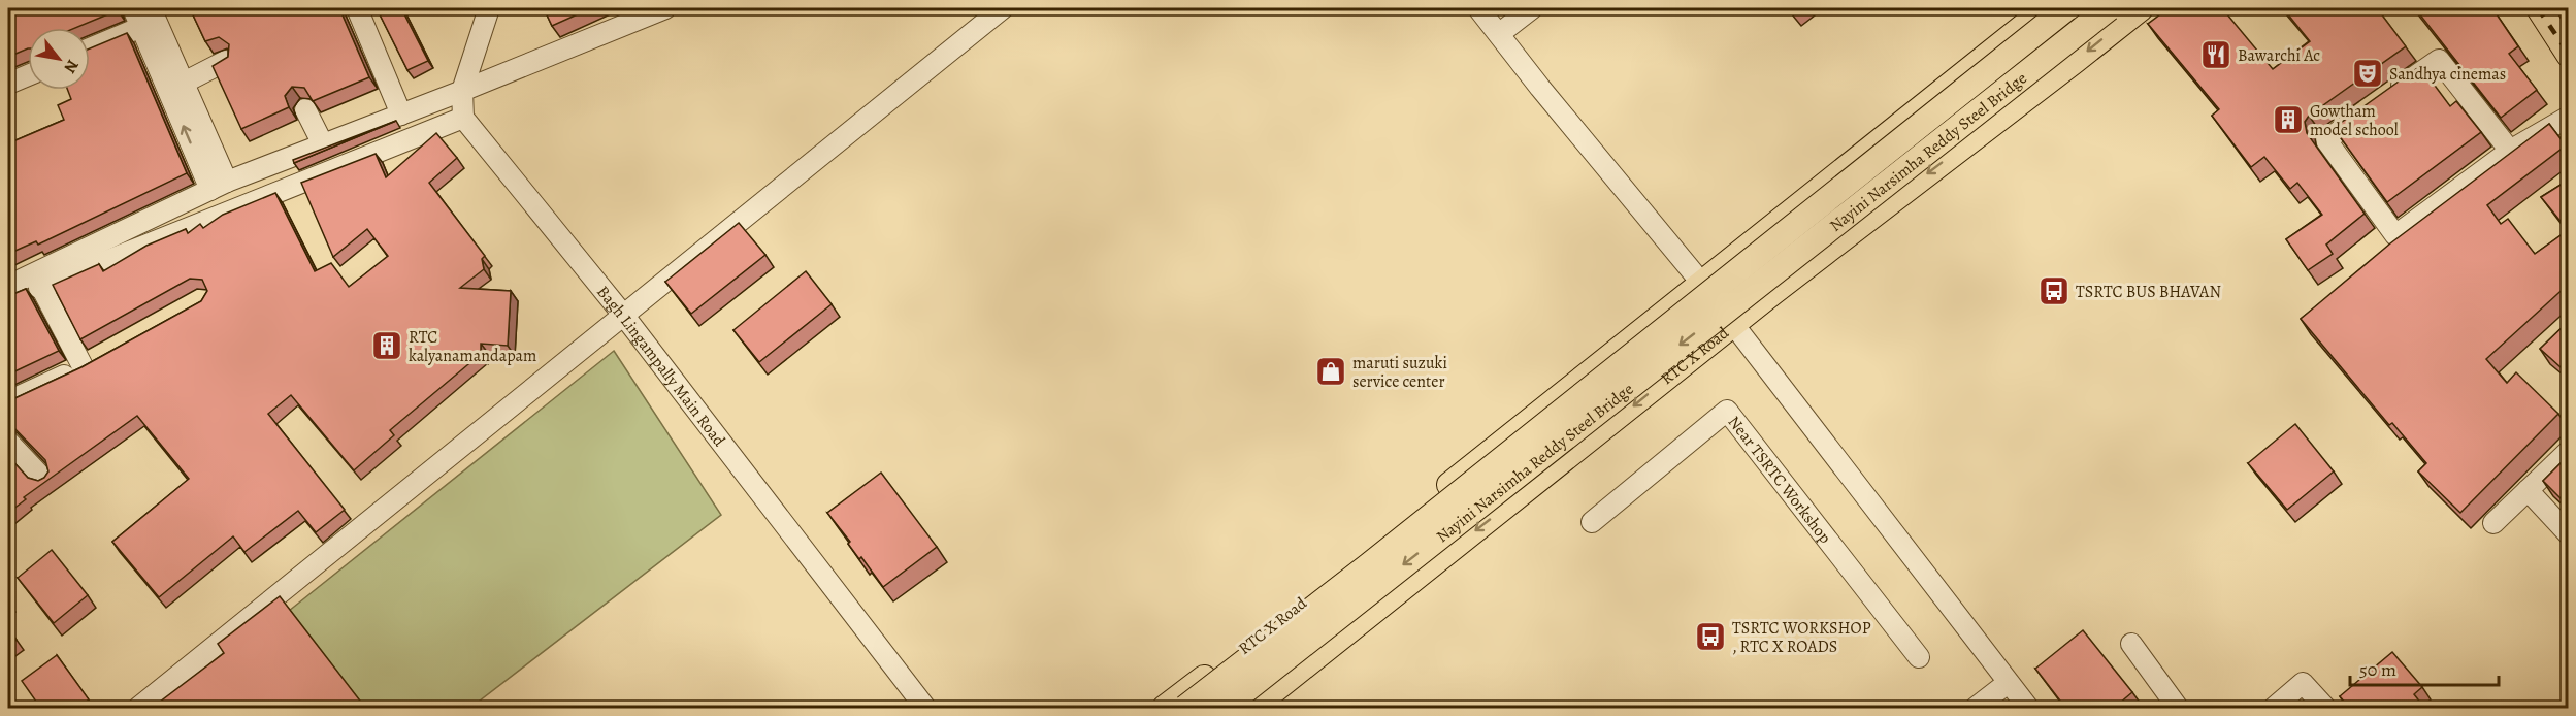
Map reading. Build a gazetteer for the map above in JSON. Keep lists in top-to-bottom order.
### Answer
{
  "streets": {
    "main road": ["Nayini Narsimha Reddy Steel Bridge", "RTC X Road"],
    "street": ["Bagh Lingampally Main Road", "Near TSRTC Workshop"]
  },
  "places": {
    "restaurant": ["Bawarchi Ac"],
    "theatre": ["Sandhya cinemas"],
    "building": ["Gowtham model school", "RTC kalyanamandapam"],
    "bus stop": ["TSRTC BUS BHAVAN", "TSRTC WORKSHOP , RTC X ROADS"],
    "shop": ["maruti suzuki service center"]
  },
  "scale_bar": "50 m",
  "north": "bottom right"
}
